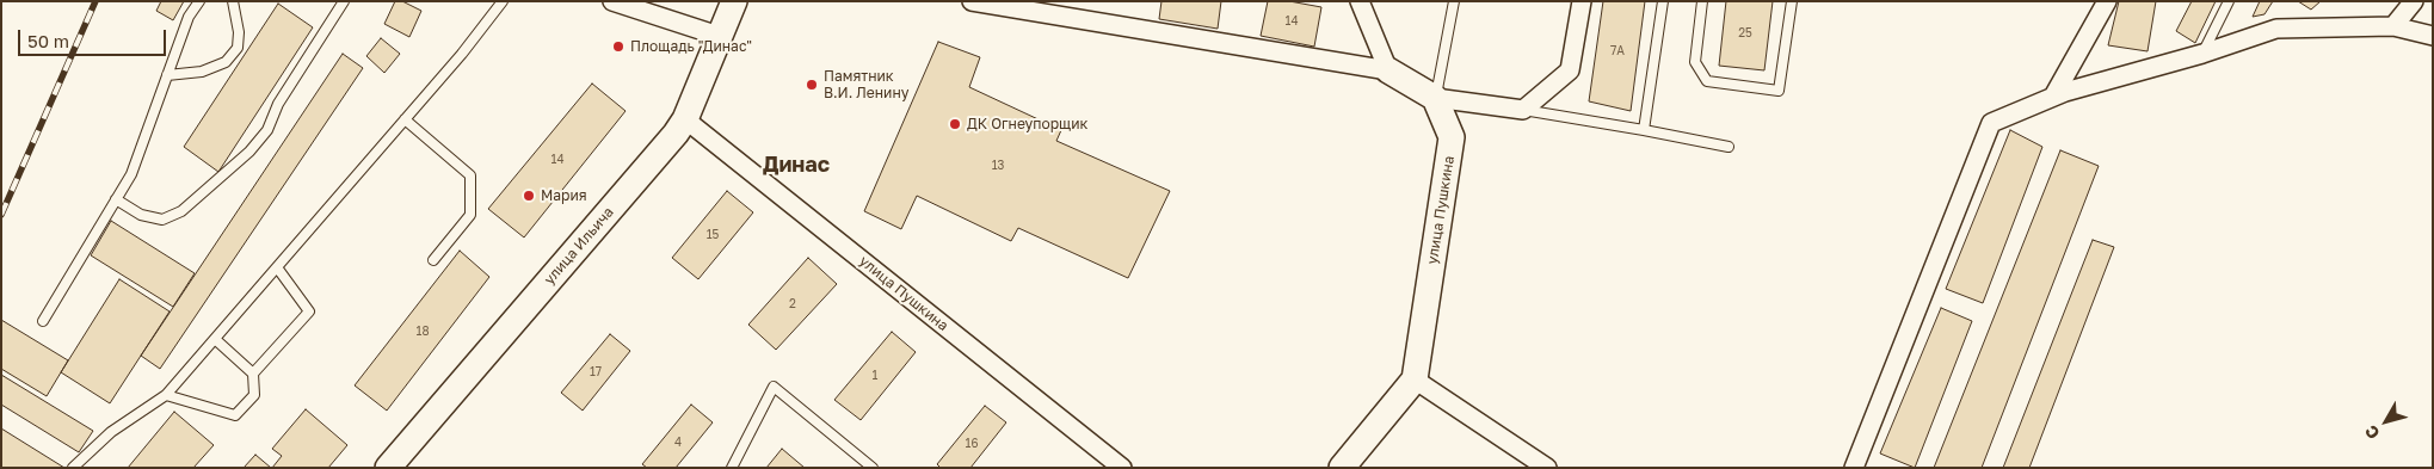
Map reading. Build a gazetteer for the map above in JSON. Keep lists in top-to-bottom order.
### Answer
{
  "streets": {
    "street": ["улица Пушкина", "улица Ильича"]
  },
  "crossings": [
    ["улица Пушкина", "улица Ильича"]
  ],
  "districts": ["Динас"],
  "places": [
    "Площадь \"Динас\"",
    "Памятник В.И. Ленину",
    "ДК Огнеупорщик",
    "Мария"
  ],
  "house_numbers": [
    "14",
    "25",
    "7А",
    "14",
    "13",
    "15",
    "2",
    "18",
    "17",
    "1",
    "4",
    "16"
  ],
  "scale_bar": "50 m",
  "north": "bottom left"
}
